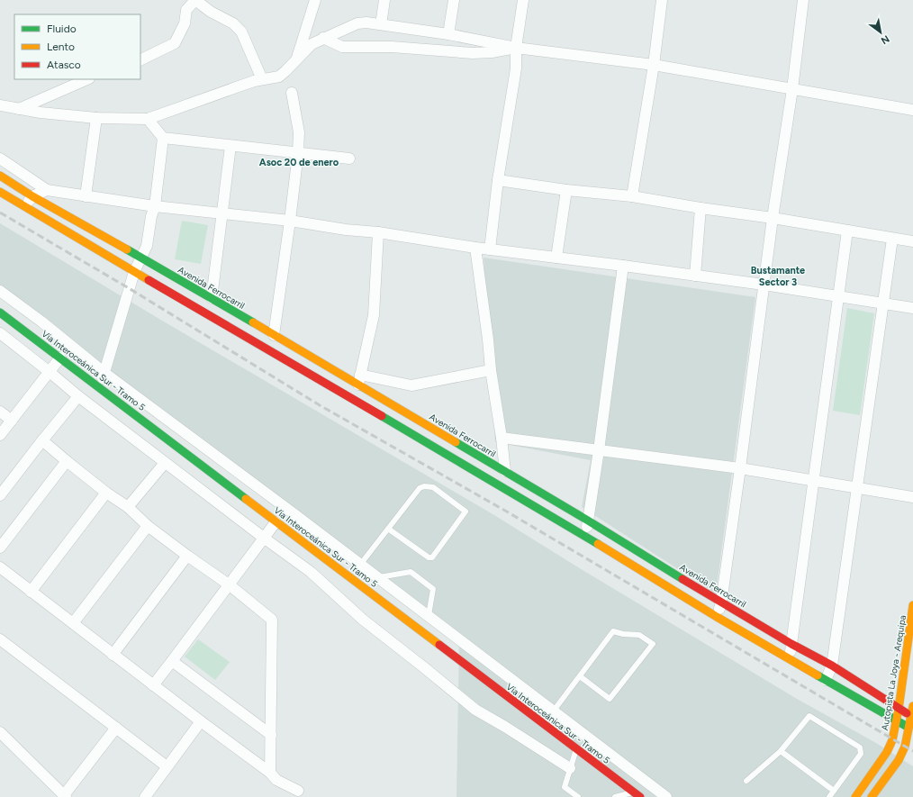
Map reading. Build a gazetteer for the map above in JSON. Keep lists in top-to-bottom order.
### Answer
{
  "streets": {
    "main road": ["Avenida Ferrocarril", "Vía Interoceánica Sur - Tramo 5", "Autopista La Joya - Arequipa"]
  },
  "crossings": [
    ["Avenida Ferrocarril", "Autopista La Joya - Arequipa"]
  ],
  "districts": ["Asoc 20 de enero", "Bustamante Sector 3"],
  "legend": ["Fluido", "Lento", "Atasco"],
  "north": "bottom right"
}
